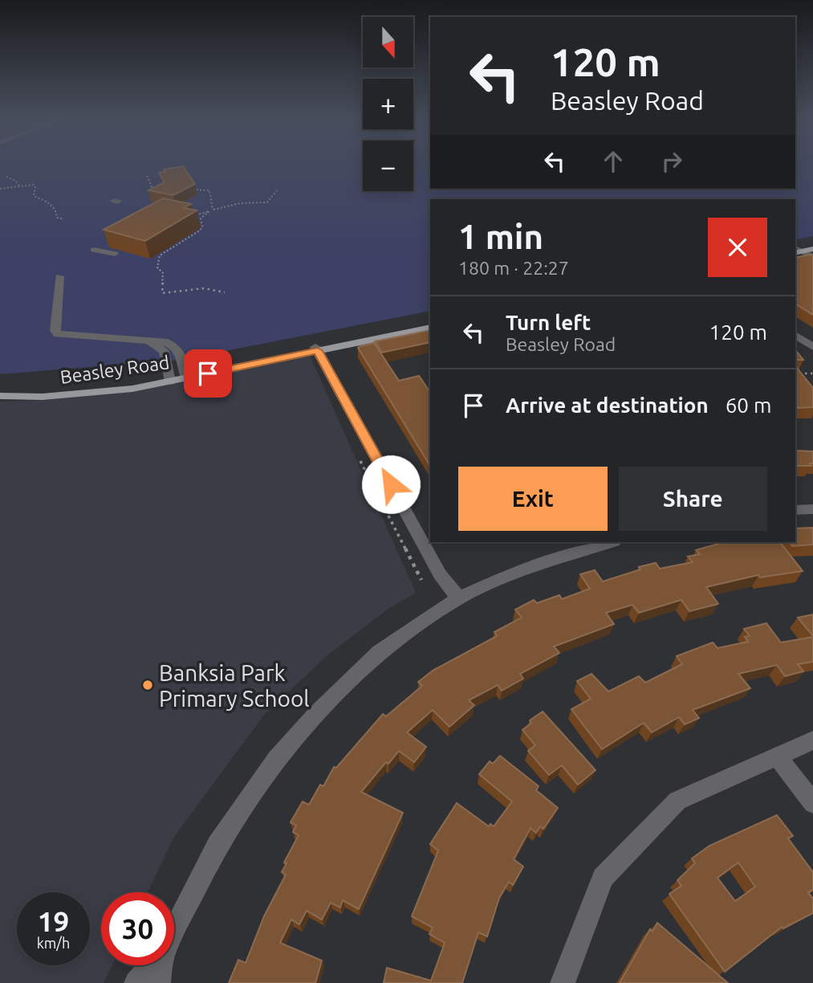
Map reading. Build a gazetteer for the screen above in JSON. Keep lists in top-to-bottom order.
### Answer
{
  "streets": {
    "main road": ["Beasley Road"]
  },
  "places": ["Banksia Park Primary School"],
  "north": "bottom",
  "page": {
    "map_buttons": ["+", "−"],
    "turn": ["120 m", "Beasley Road"],
    "heading": ["1 min", "180 m · 22:27"],
    "list": [
      {
        "name": "Turn left",
        "note": "Beasley Road",
        "value": "120 m"
      },
      {
        "name": "Arrive at destination",
        "value": "60 m"
      }
    ],
    "buttons": ["Exit", "Share"],
    "speed": "19 km/h",
    "limit": "30"
  }
}
